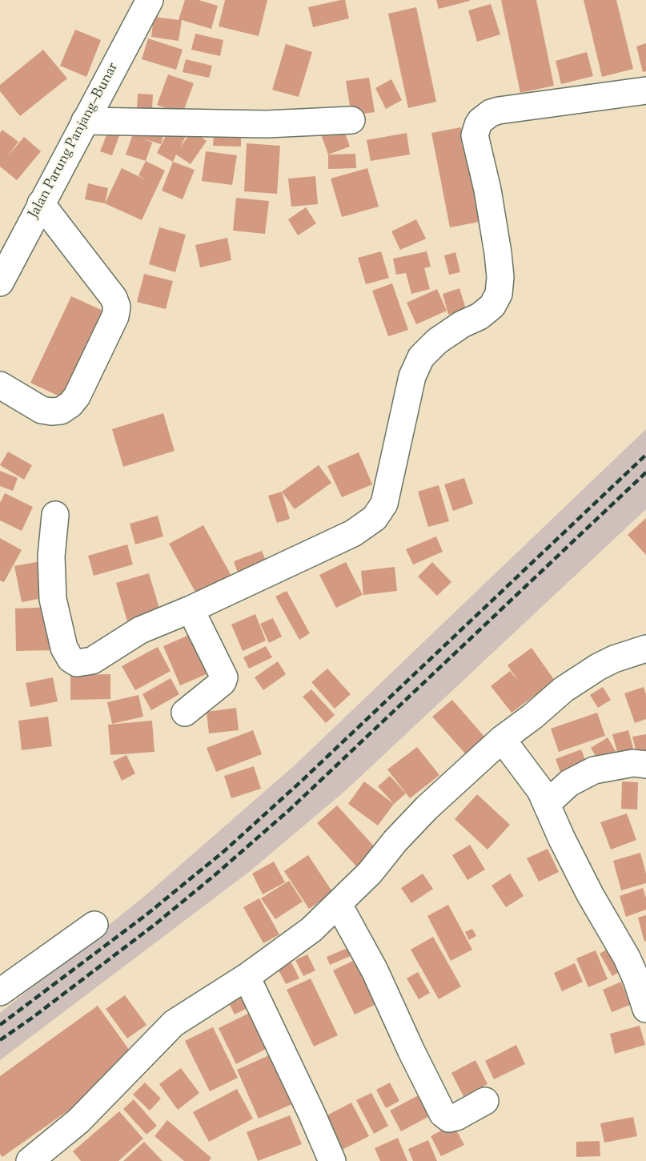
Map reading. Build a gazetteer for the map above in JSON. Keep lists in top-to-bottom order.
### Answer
{
  "streets": {
    "street": ["Jalan Parung Panjang–Bunar"]
  }
}
